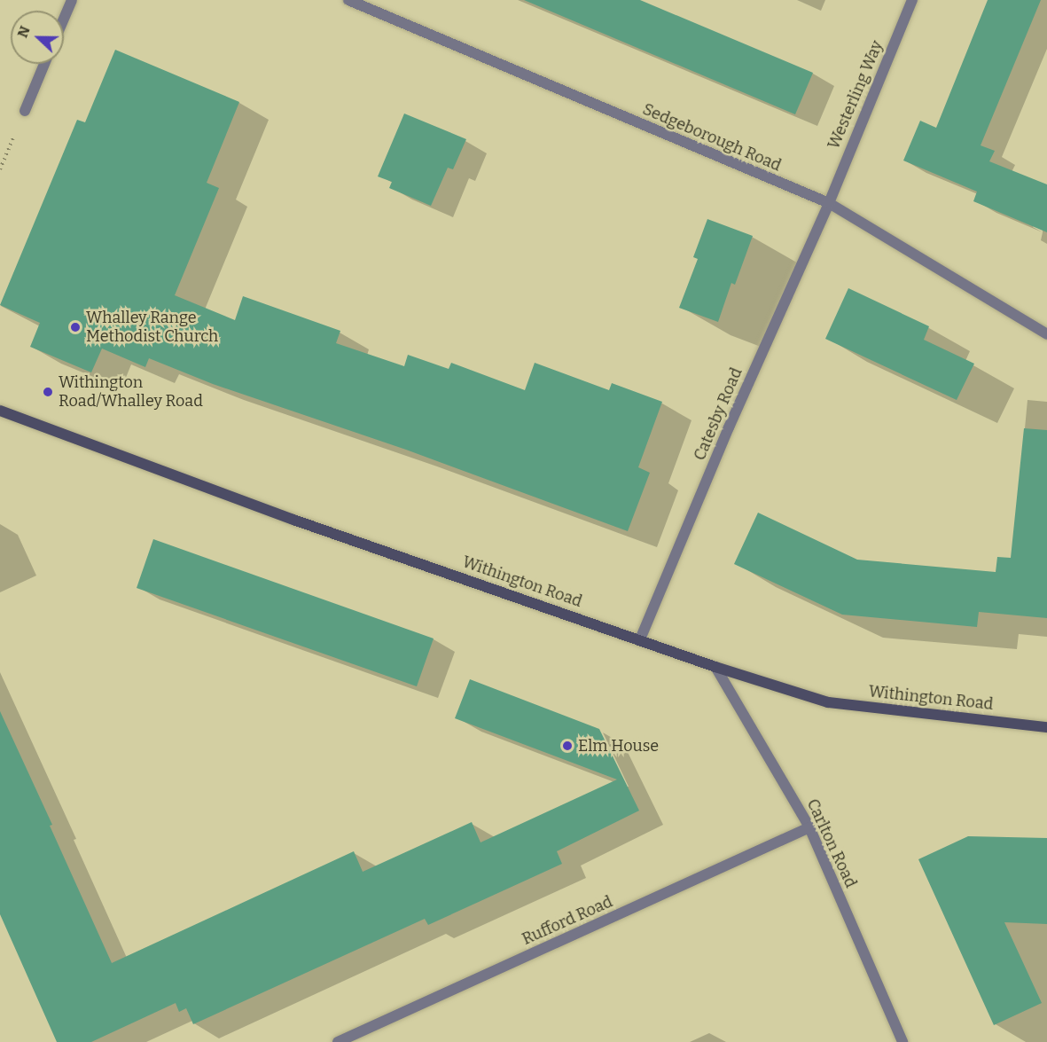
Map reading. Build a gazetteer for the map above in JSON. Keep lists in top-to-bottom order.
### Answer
{
  "streets": {
    "street": [
      "Westerling Way",
      "Sedgeborough Road",
      "Catesby Road",
      "Withington Road",
      "Carlton Road",
      "Rufford Road"
    ]
  },
  "crossings": [
    ["Westerling Way", "Sedgeborough Road"],
    ["Westerling Way", "Catesby Road"],
    ["Sedgeborough Road", "Catesby Road"],
    ["Catesby Road", "Withington Road"],
    ["Withington Road", "Carlton Road"],
    ["Carlton Road", "Rufford Road"]
  ],
  "places": ["Whalley Range Methodist Church", "Withington Road/Whalley Road", "Elm House"],
  "north": "left"
}
